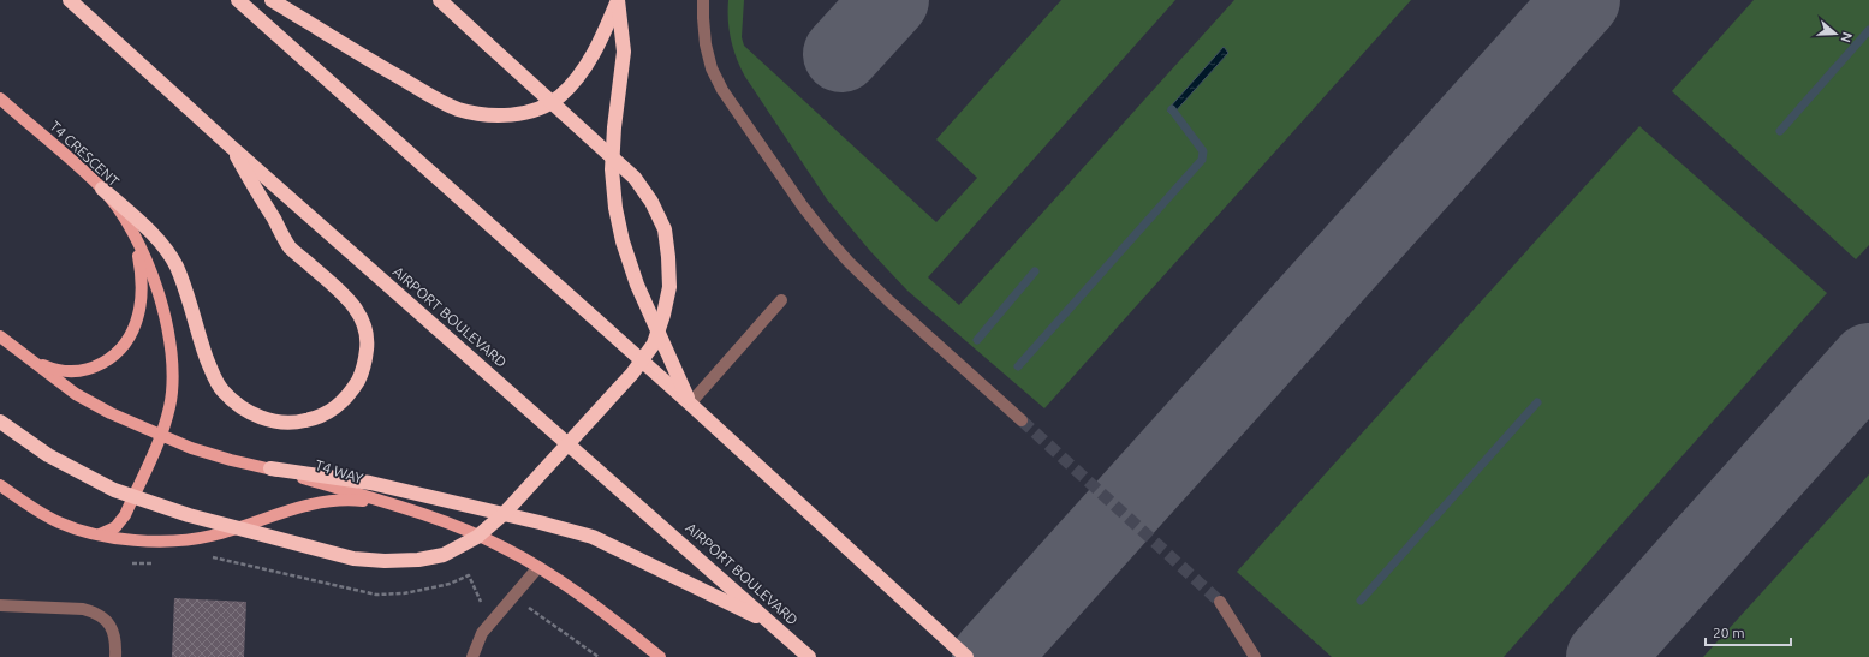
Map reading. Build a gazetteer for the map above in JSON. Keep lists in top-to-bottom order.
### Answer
{
  "streets": {
    "highway": ["AIRPORT BOULEVARD"],
    "main road": ["T4 CRESCENT", "T4 WAY"]
  },
  "crossings": [
    ["T4 CRESCENT", "T4 WAY"]
  ],
  "scale_bar": "20 m",
  "north": "right"
}
